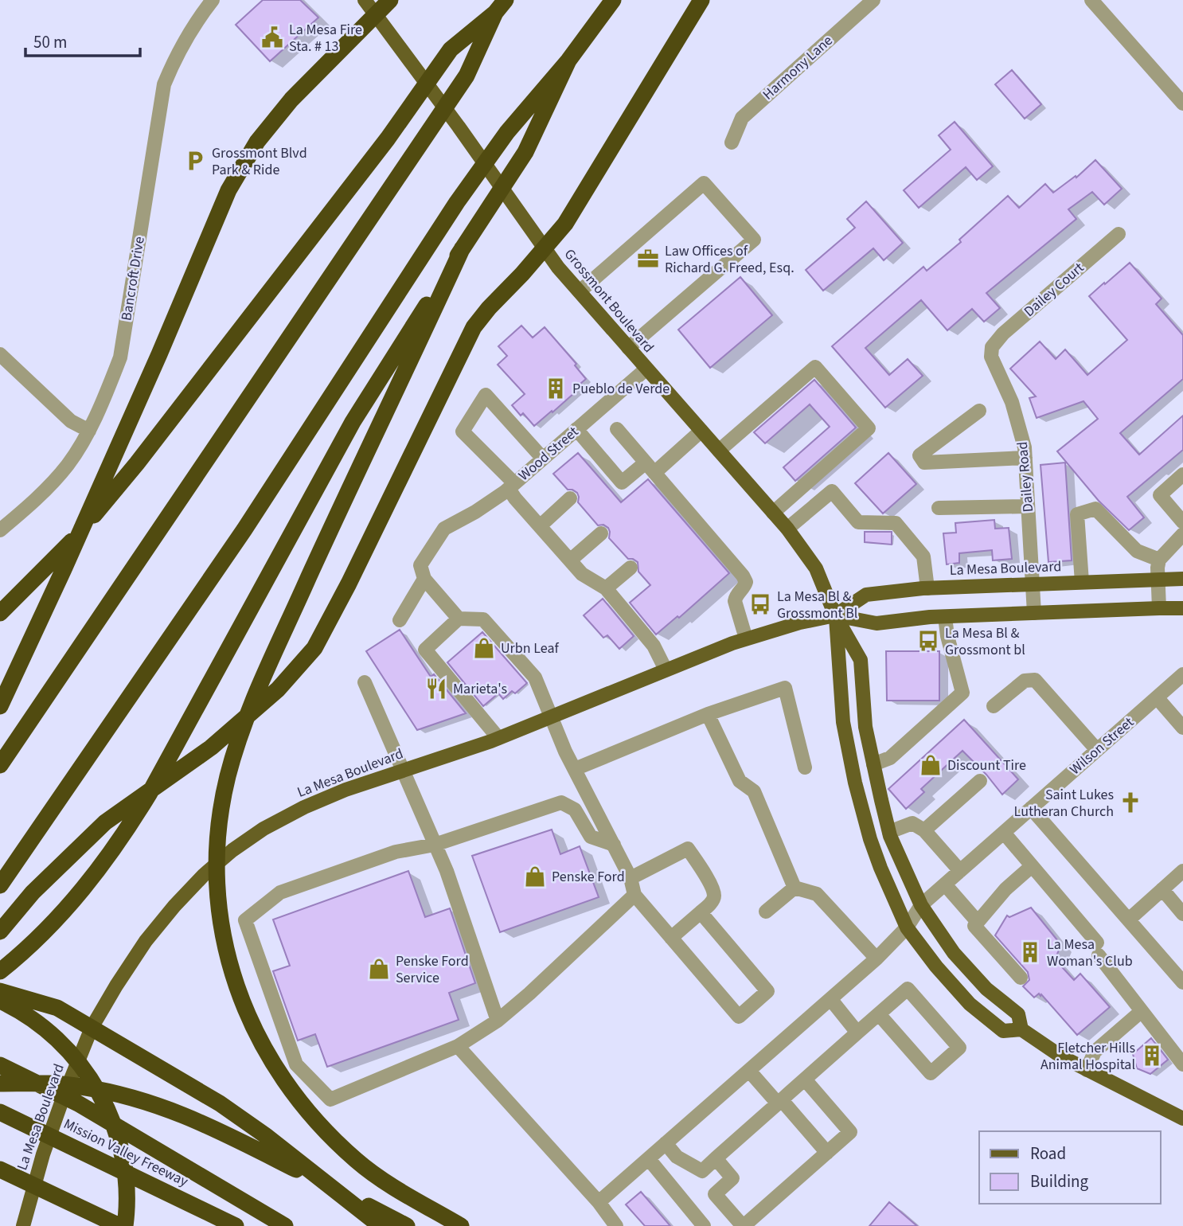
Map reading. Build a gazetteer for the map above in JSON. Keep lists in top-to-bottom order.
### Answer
{
  "streets": {
    "highway": ["Mission Valley Freeway"],
    "main road": ["Grossmont Boulevard", "La Mesa Boulevard"],
    "street": [
      "Harmony Lane",
      "Bancroft Drive",
      "Dailey Court",
      "Wood Street",
      "Dailey Road",
      "Wilson Street"
    ]
  },
  "crossings": [
    ["Dailey Court", "Dailey Road"],
    ["Grossmont Boulevard", "Wood Street"],
    ["Grossmont Boulevard", "La Mesa Boulevard"],
    ["Grossmont Boulevard", "Wilson Street"],
    ["Dailey Road", "La Mesa Boulevard"]
  ],
  "places": {
    "public building": ["La Mesa Fire Sta. # 13"],
    "parking": ["Grossmont Blvd Park & Ride"],
    "office": ["Law Offices of Richard G. Freed, Esq."],
    "building": ["Pueblo de Verde", "La Mesa Woman's Club", "Fletcher Hills Animal Hospital"],
    "bus stop": ["La Mesa Bl & Grossmont Bl", "La Mesa Bl & Grossmont bl"],
    "shop": [
      "Urbn Leaf",
      "Discount Tire",
      "Penske Ford",
      "Penske Ford Service"
    ],
    "restaurant": ["Marieta's"],
    "church": ["Saint Lukes Lutheran Church"]
  },
  "legend": ["Road", "Building"],
  "scale_bar": "50 m"
}
